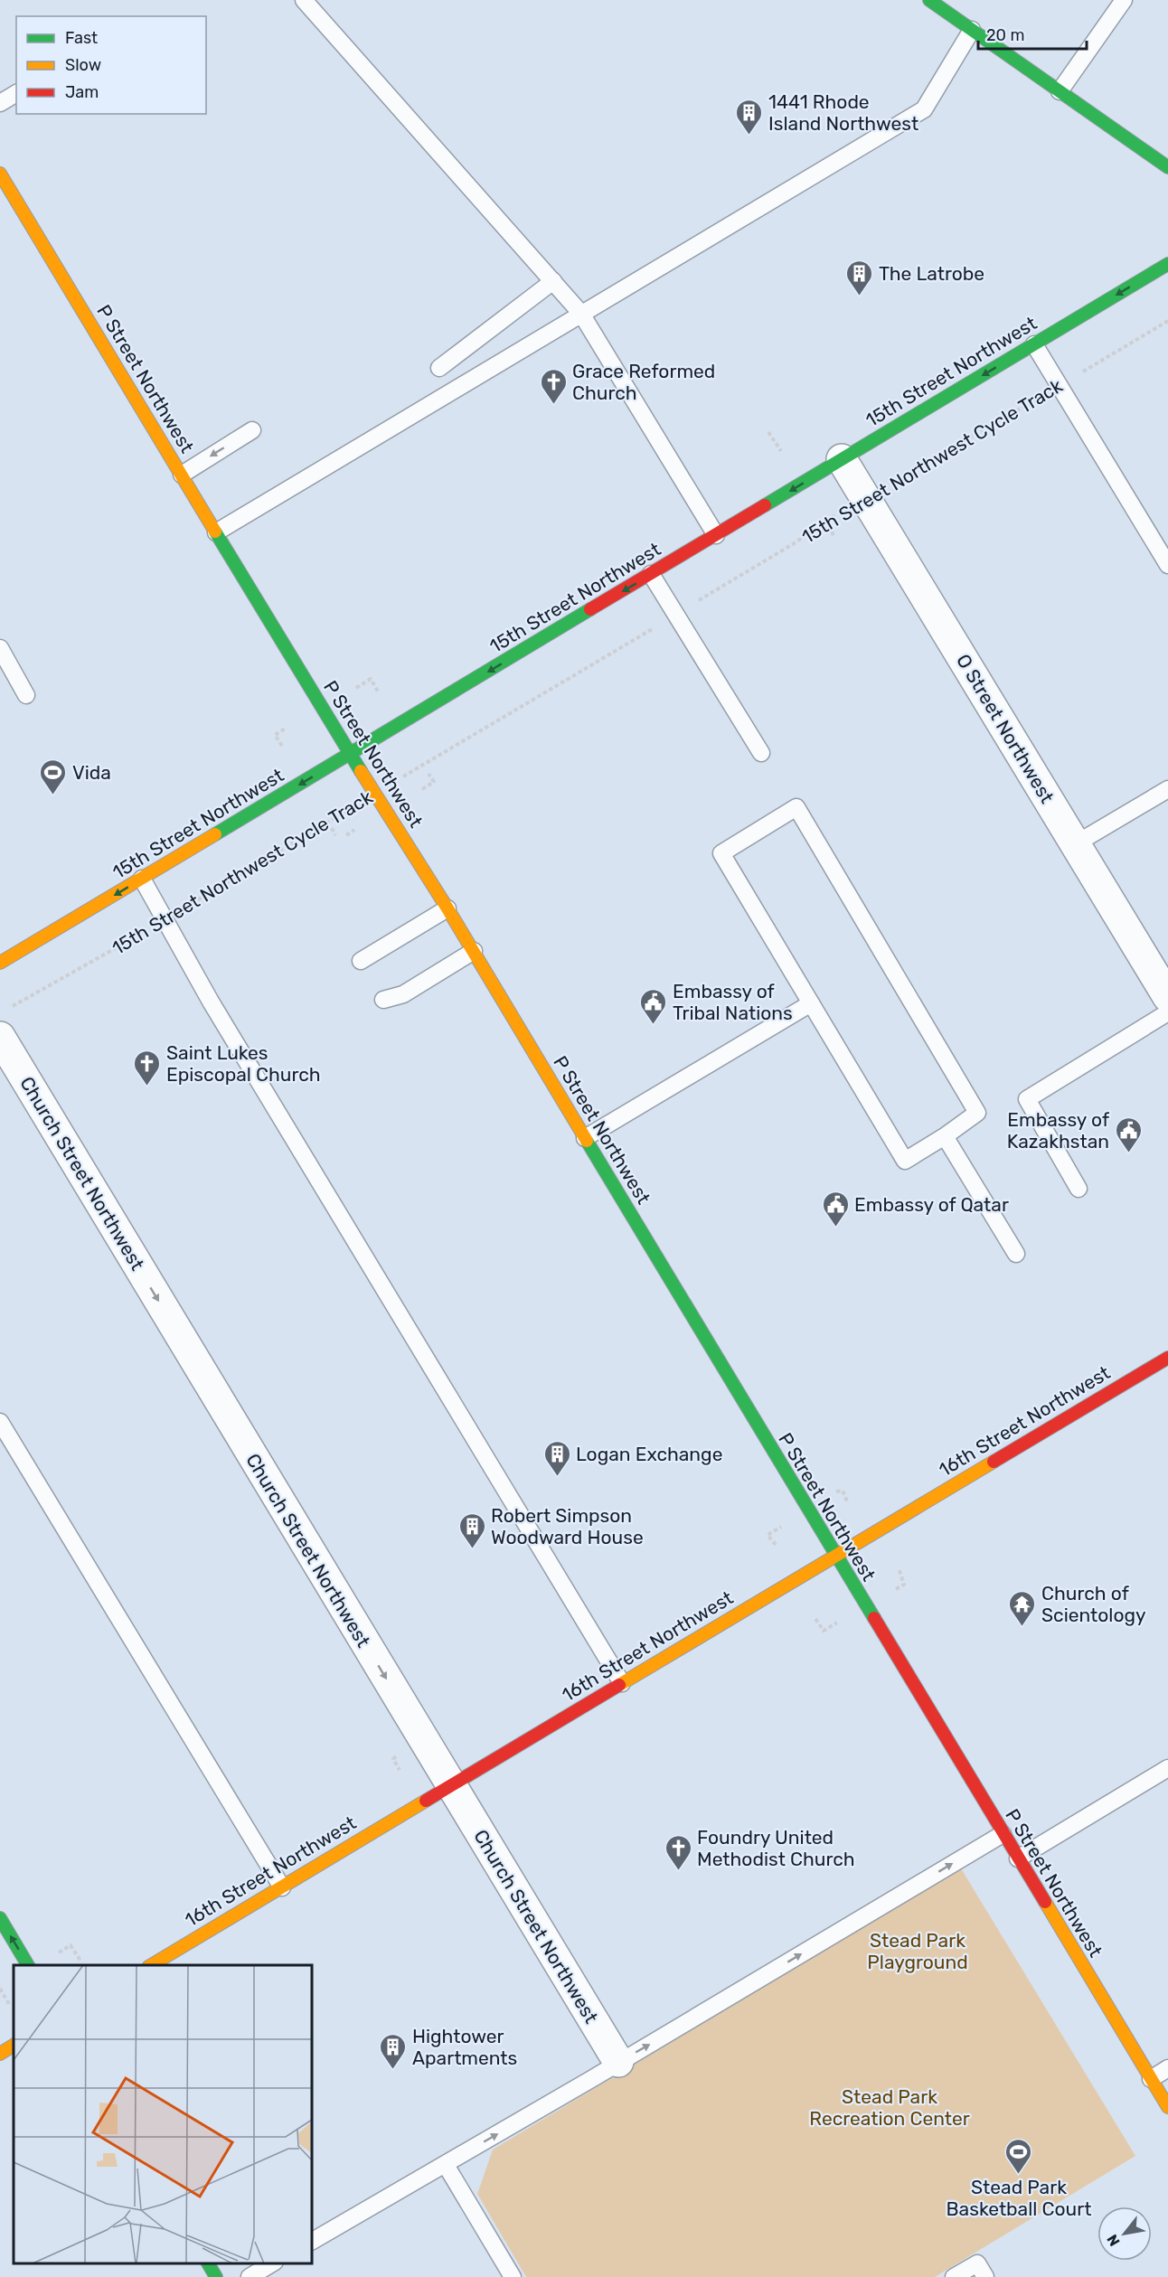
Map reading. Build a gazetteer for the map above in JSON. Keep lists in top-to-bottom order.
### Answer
{
  "streets": {
    "main road": ["15th Street Northwest", "P Street Northwest", "16th Street Northwest"],
    "street": ["O Street Northwest", "Church Street Northwest"],
    "path": ["15th Street Northwest Cycle Track"]
  },
  "crossings": [
    ["15th Street Northwest", "P Street Northwest"],
    ["15th Street Northwest", "O Street Northwest"],
    ["P Street Northwest", "15th Street Northwest Cycle Track"],
    ["P Street Northwest", "16th Street Northwest"],
    ["15th Street Northwest Cycle Track", "O Street Northwest"],
    ["Church Street Northwest", "16th Street Northwest"]
  ],
  "one_way": ["15th Street Northwest", "Church Street Northwest"],
  "parks": ["Stead Park Playground", "Stead Park Recreation Center"],
  "places": {
    "building": [
      "1441 Rhode Island Northwest",
      "The Latrobe",
      "Logan Exchange",
      "Robert Simpson Woodward House",
      "Hightower Apartments"
    ],
    "church": ["Grace Reformed Church", "Saint Lukes Episcopal Church", "Foundry United Methodist Church"],
    "sports": ["Vida", "Stead Park Basketball Court"],
    "public building": ["Embassy of Tribal Nations", "Embassy of Kazakhstan", "Embassy of Qatar"],
    "temple": ["Church of Scientology"]
  },
  "legend": ["Fast", "Slow", "Jam"],
  "scale_bar": "20 m",
  "north": "bottom left"
}
